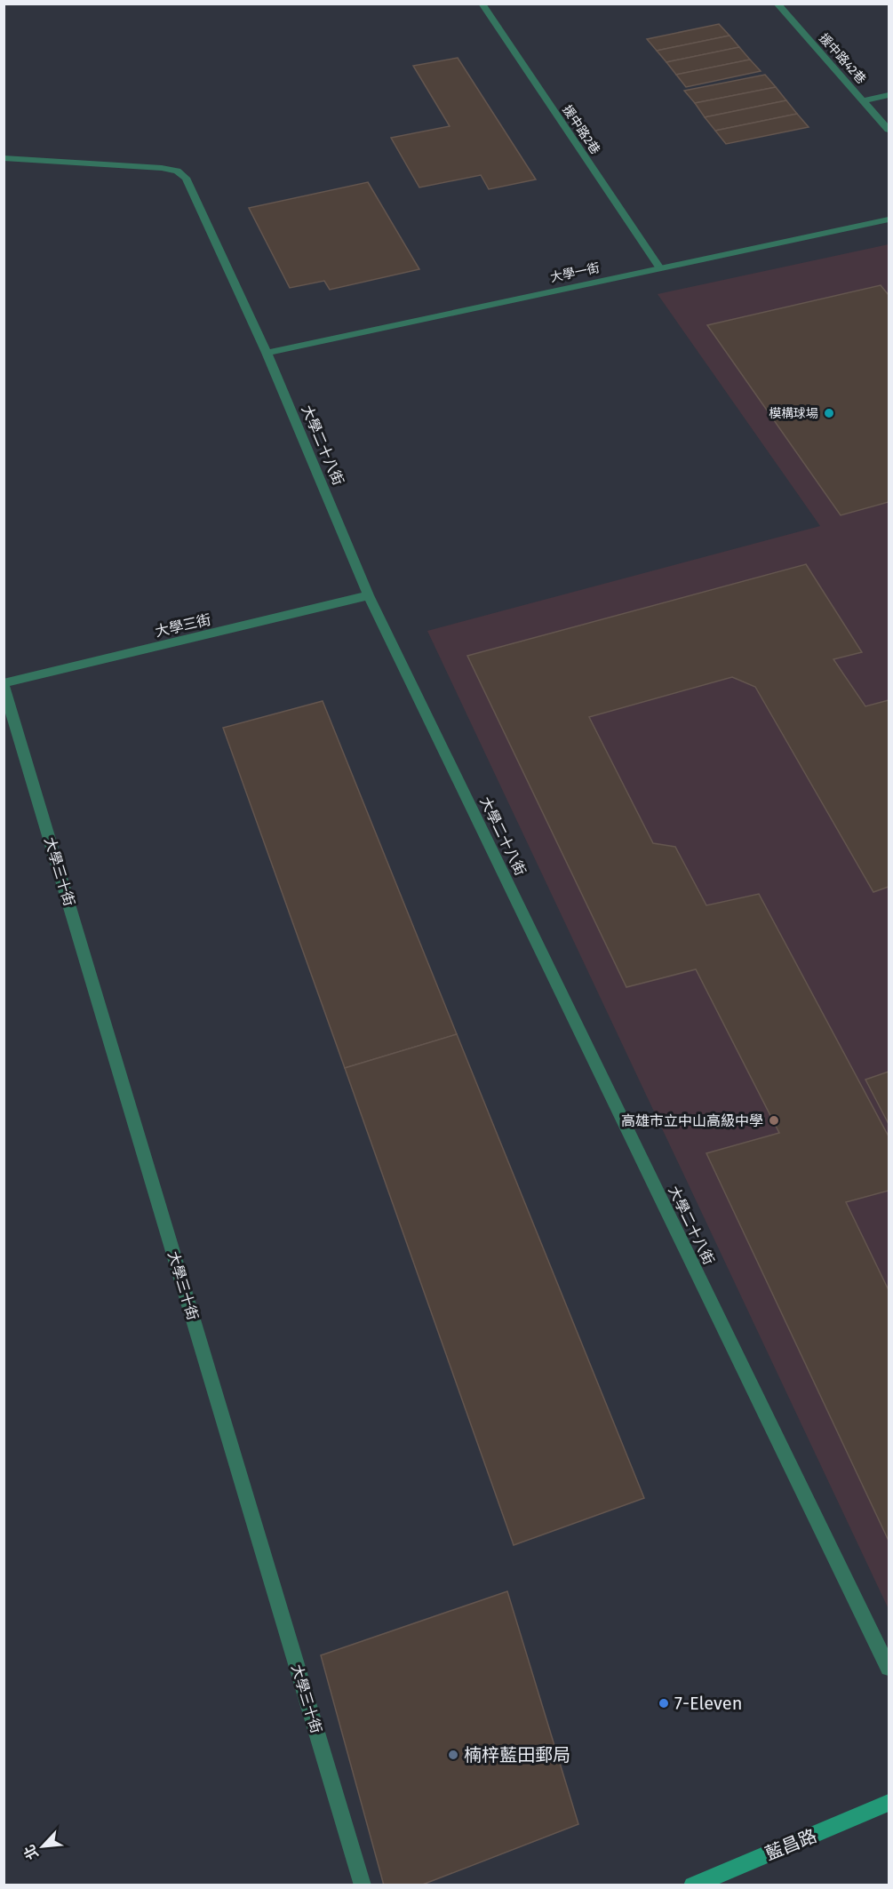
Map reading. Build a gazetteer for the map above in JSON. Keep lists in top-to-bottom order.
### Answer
{
  "streets": {
    "street": [
      "援中路42巷",
      "援中路2巷",
      "大學一街",
      "大學二十八街",
      "大學三街",
      "大學三十街",
      "藍昌路"
    ]
  },
  "crossings": [
    ["援中路2巷", "大學一街"],
    ["大學一街", "大學二十八街"],
    ["大學二十八街", "大學三街"],
    ["大學三街", "大學三十街"]
  ],
  "places": [
    "模構球場",
    "高雄市立中山高級中學",
    "7-Eleven",
    "楠梓藍田郵局"
  ],
  "north": "bottom left"
}
